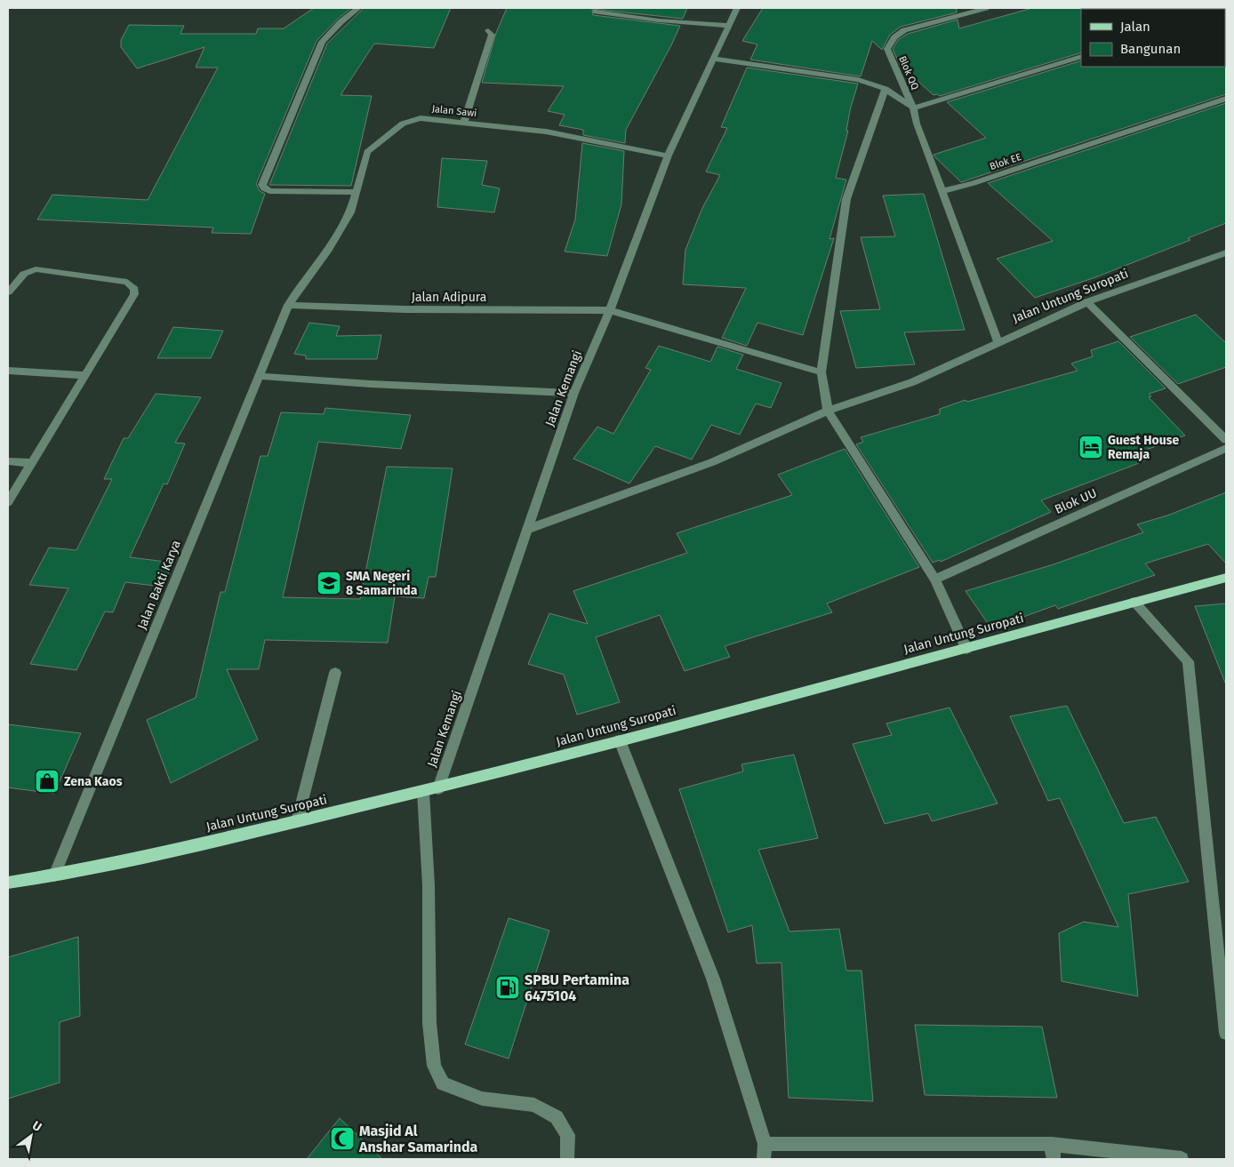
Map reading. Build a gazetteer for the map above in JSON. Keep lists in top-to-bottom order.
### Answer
{
  "streets": {
    "main road": ["Jalan Untung Suropati"],
    "street": [
      "Blok QQ",
      "Jalan Sawi",
      "Blok EE",
      "Jalan Adipura",
      "Jalan Kemangi",
      "Blok UU",
      "Jalan Bakti Karya"
    ]
  },
  "crossings": [
    ["Jalan Sawi", "Jalan Adipura"],
    ["Jalan Sawi", "Jalan Kemangi"],
    ["Jalan Sawi", "Jalan Bakti Karya"],
    ["Jalan Untung Suropati", "Jalan Kemangi"],
    ["Jalan Untung Suropati", "Jalan Bakti Karya"],
    ["Jalan Adipura", "Jalan Kemangi"],
    ["Jalan Adipura", "Jalan Bakti Karya"]
  ],
  "places": {
    "hotel": ["Guest House Remaja"],
    "school or university": ["SMA Negeri 8 Samarinda"],
    "shop": ["Zena Kaos"],
    "fuel station": ["SPBU Pertamina 6475104"],
    "mosque": ["Masjid Al Anshar Samarinda"]
  },
  "legend": ["Jalan", "Bangunan"],
  "north": "top right"
}
